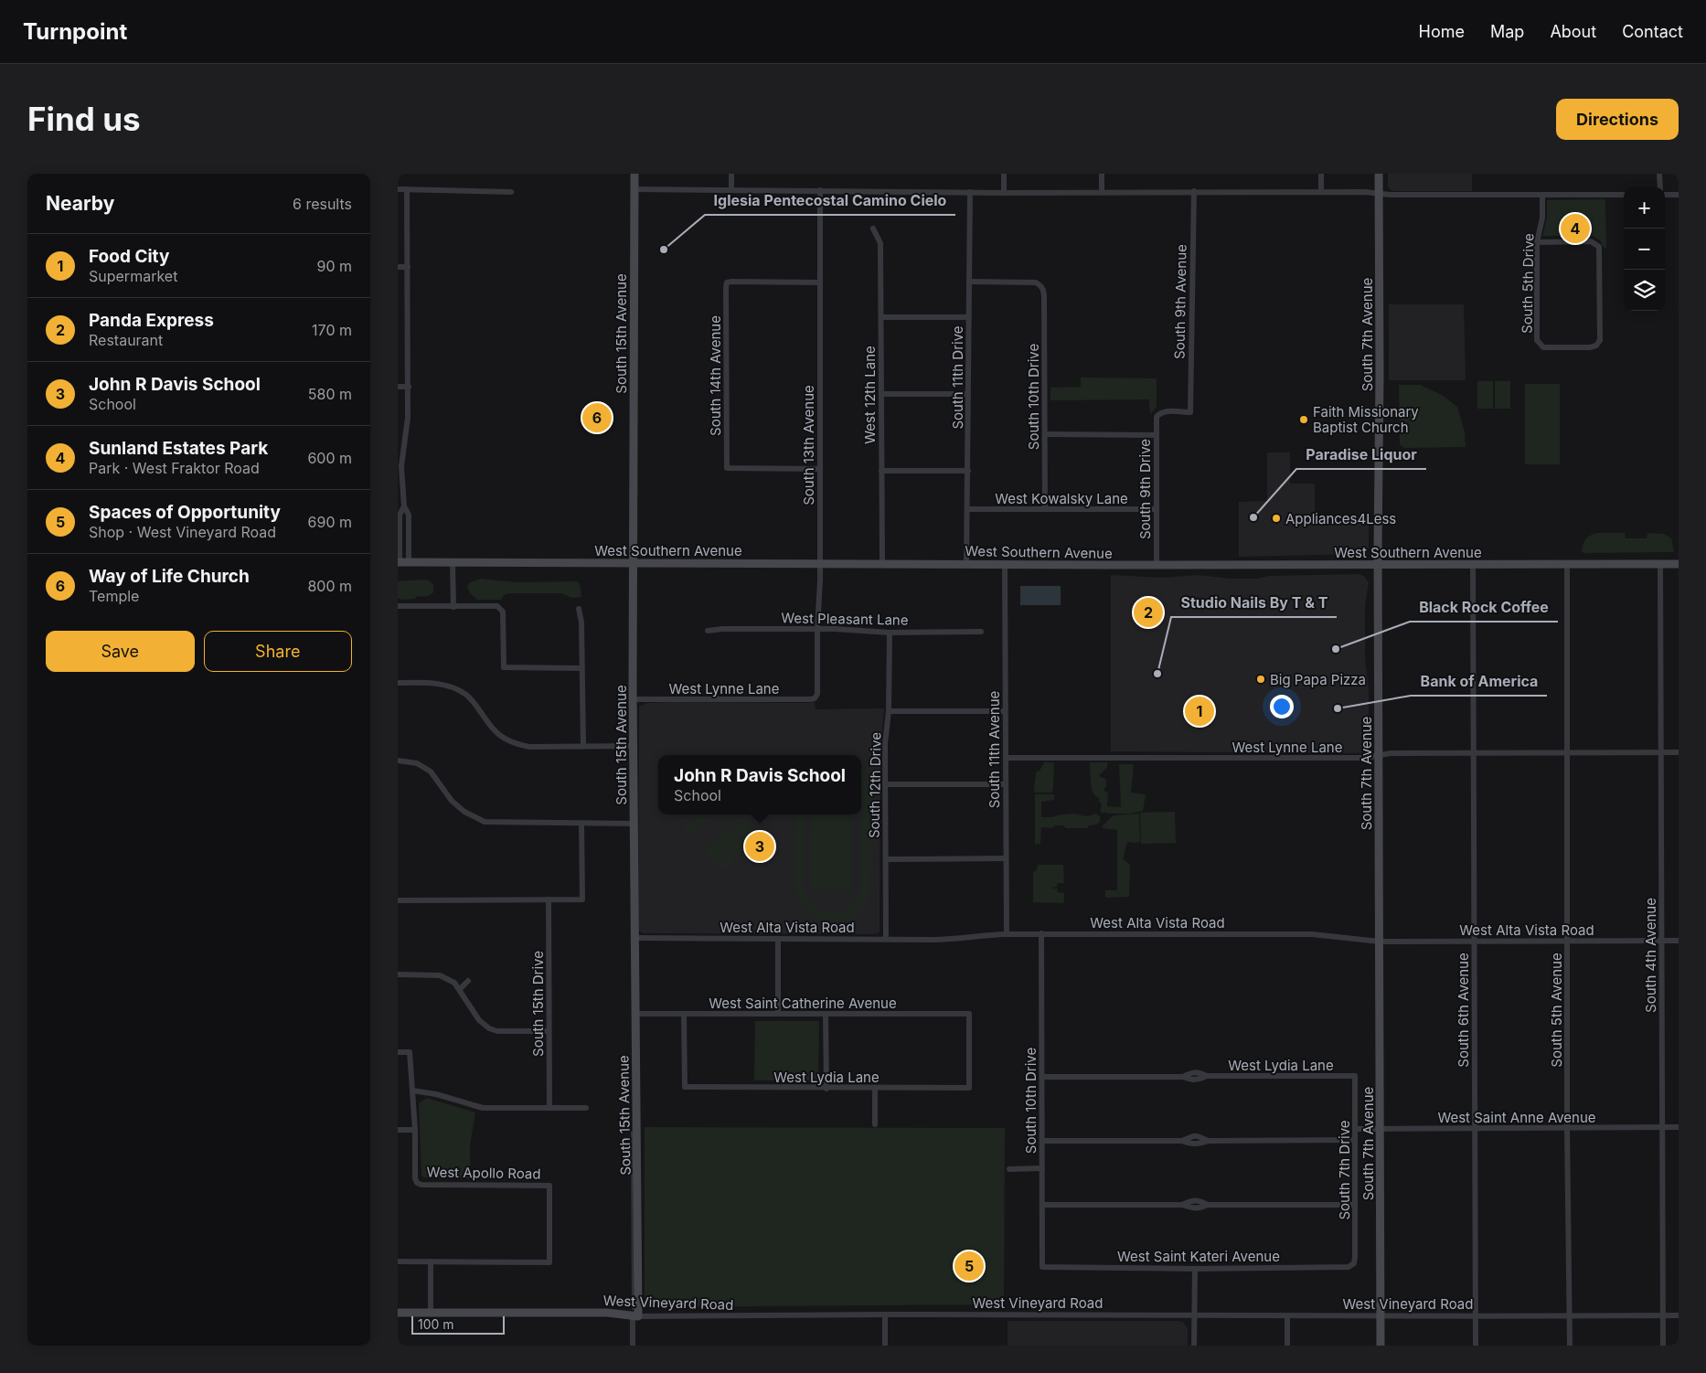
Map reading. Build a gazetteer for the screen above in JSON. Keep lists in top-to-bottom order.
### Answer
{
  "streets": {
    "main road": [
      "South 15th Avenue",
      "South 7th Avenue",
      "West Southern Avenue",
      "West Vineyard Road"
    ],
    "street": [
      "South 5th Drive",
      "South 9th Avenue",
      "South 14th Avenue",
      "South 11th Drive",
      "West 12th Lane",
      "South 10th Drive",
      "South 13th Avenue",
      "South 9th Drive",
      "West Kowalsky Lane",
      "West Pleasant Lane",
      "West Lynne Lane",
      "South 11th Avenue",
      "South 12th Drive",
      "West Alta Vista Road",
      "South 4th Avenue",
      "West Saint Catherine Avenue",
      "South 15th Drive",
      "South 6th Avenue",
      "South 5th Avenue",
      "West Lydia Lane",
      "West Saint Anne Avenue",
      "South 7th Drive",
      "West Apollo Road",
      "West Saint Kateri Avenue"
    ]
  },
  "crossings": [
    ["South 9th Avenue", "South 9th Drive"],
    ["South 15th Avenue", "West Southern Avenue"],
    ["South 15th Avenue", "West Lynne Lane"],
    ["South 15th Avenue", "West Alta Vista Road"],
    ["South 15th Avenue", "West Saint Catherine Avenue"],
    ["South 15th Avenue", "West Vineyard Road"],
    ["South 7th Avenue", "West Southern Avenue"],
    ["South 7th Avenue", "West Lynne Lane"],
    ["South 7th Avenue", "West Alta Vista Road"],
    ["South 7th Avenue", "West Saint Anne Avenue"],
    ["South 7th Avenue", "West Vineyard Road"],
    ["South 14th Avenue", "South 13th Avenue"],
    ["South 11th Drive", "South 10th Drive"],
    ["South 11th Drive", "West Kowalsky Lane"],
    ["South 11th Drive", "West Southern Avenue"],
    ["West 12th Lane", "West Southern Avenue"],
    ["South 10th Drive", "West Kowalsky Lane"],
    ["South 10th Drive", "West Alta Vista Road"],
    ["South 10th Drive", "West Lydia Lane"],
    ["South 10th Drive", "West Saint Kateri Avenue"],
    ["South 13th Avenue", "West Southern Avenue"],
    ["South 13th Avenue", "West Pleasant Lane"],
    ["South 13th Avenue", "West Lynne Lane"],
    ["South 9th Drive", "West Kowalsky Lane"],
    ["South 9th Drive", "West Southern Avenue"],
    ["West Southern Avenue", "South 11th Avenue"],
    ["West Southern Avenue", "South 4th Avenue"],
    ["West Southern Avenue", "South 6th Avenue"],
    ["West Southern Avenue", "South 5th Avenue"],
    ["West Pleasant Lane", "South 12th Drive"],
    ["West Lynne Lane", "South 11th Avenue"],
    ["West Lynne Lane", "South 4th Avenue"],
    ["West Lynne Lane", "South 6th Avenue"],
    ["West Lynne Lane", "South 5th Avenue"],
    ["South 11th Avenue", "West Alta Vista Road"],
    ["South 12th Drive", "West Alta Vista Road"],
    ["West Alta Vista Road", "South 4th Avenue"],
    ["West Alta Vista Road", "South 6th Avenue"],
    ["West Alta Vista Road", "South 5th Avenue"],
    ["South 4th Avenue", "West Saint Anne Avenue"],
    ["South 4th Avenue", "West Vineyard Road"],
    ["West Saint Catherine Avenue", "West Lydia Lane"],
    ["South 6th Avenue", "West Saint Anne Avenue"],
    ["South 6th Avenue", "West Vineyard Road"],
    ["South 5th Avenue", "West Saint Anne Avenue"],
    ["South 5th Avenue", "West Vineyard Road"],
    ["West Lydia Lane", "South 7th Drive"],
    ["West Saint Anne Avenue", "South 7th Drive"],
    ["South 7th Drive", "West Saint Kateri Avenue"]
  ],
  "places": [
    "Iglesia Pentecostal Camino Cielo",
    "Faith Missionary Baptist Church",
    "Paradise Liquor",
    "Appliances4Less",
    "Black Rock Coffee",
    "Studio Nails By T & T",
    "Big Papa Pizza",
    "Bank of America"
  ],
  "scale_bar": "100 m",
  "page": {
    "header": "Turnpoint",
    "nav": [
      "Home",
      "Map",
      "About",
      "Contact"
    ],
    "buttons": [
      "Directions",
      ["Save", "Share"]
    ],
    "title": "Find us",
    "heading": ["Nearby", "6 results"],
    "map_buttons": ["+", "−"],
    "pins": [
      "4",
      "6",
      "2",
      "1",
      "3",
      "5"
    ],
    "list": [
      {
        "mark": "1",
        "name": "Food City",
        "note": "Supermarket",
        "value": "90 m"
      },
      {
        "mark": "2",
        "name": "Panda Express",
        "note": "Restaurant",
        "value": "170 m"
      },
      {
        "mark": "3",
        "name": "John R Davis School",
        "note": "School",
        "value": "580 m"
      },
      {
        "mark": "4",
        "name": "Sunland Estates Park",
        "note": "Park · West Fraktor Road",
        "value": "600 m"
      },
      {
        "mark": "5",
        "name": "Spaces of Opportunity",
        "note": "Shop · West Vineyard Road",
        "value": "690 m"
      },
      {
        "mark": "6",
        "name": "Way of Life Church",
        "note": "Temple",
        "value": "800 m"
      }
    ],
    "popup": ["John R Davis School", "School"],
    "scale": "100 m"
  }
}
